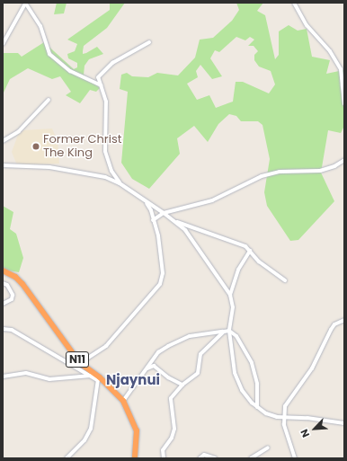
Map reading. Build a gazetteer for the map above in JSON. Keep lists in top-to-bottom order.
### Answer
{
  "streets": {
    "highway": ["N11"]
  },
  "districts": ["Njaynui"],
  "places": ["Former Christ The King"],
  "north": "bottom left"
}
